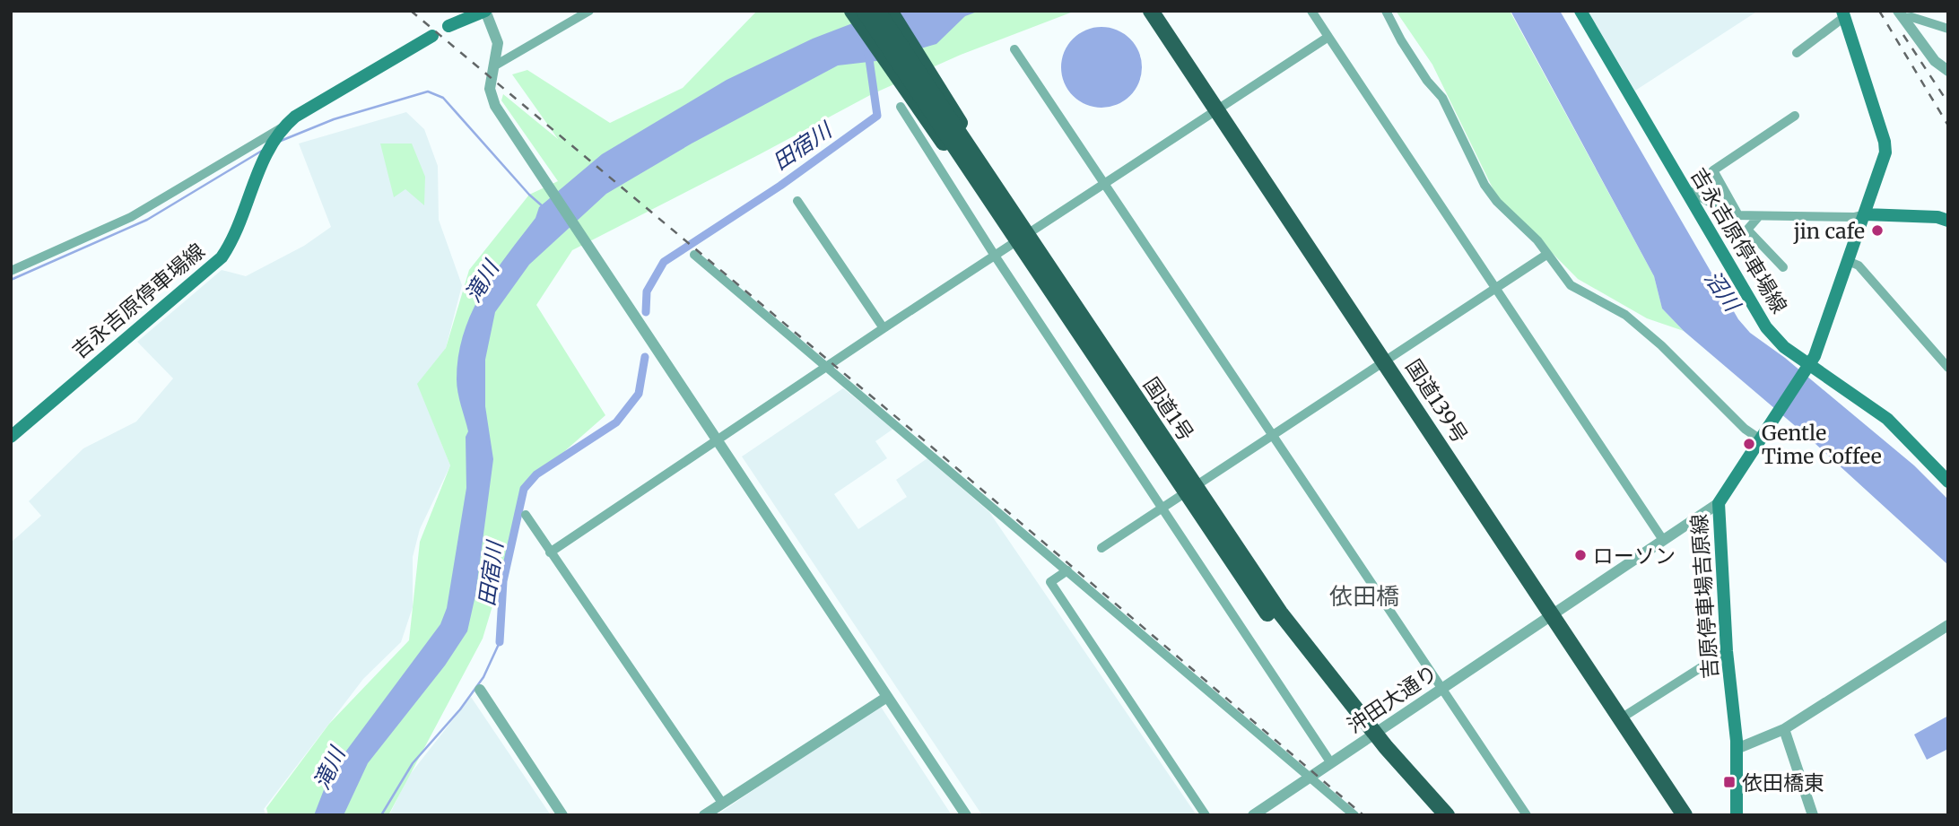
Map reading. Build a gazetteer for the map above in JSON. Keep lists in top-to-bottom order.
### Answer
{
  "streets": {
    "highway": ["国道139号", "国道1号"],
    "main road": ["吉永吉原停車場線", "吉原停車場吉原線"],
    "street": ["沖田大通り"]
  },
  "crossings": [
    ["吉永吉原停車場線", "吉原停車場吉原線"],
    ["国道139号", "沖田大通り"],
    ["吉原停車場吉原線", "沖田大通り"]
  ],
  "districts": ["依田橋"],
  "water": ["田宿川", "滝川", "沼川"],
  "places": {
    "other": ["jin cafe", "Gentle Time Coffee", "ローソン"],
    "transit": ["依田橋東"]
  }
}
